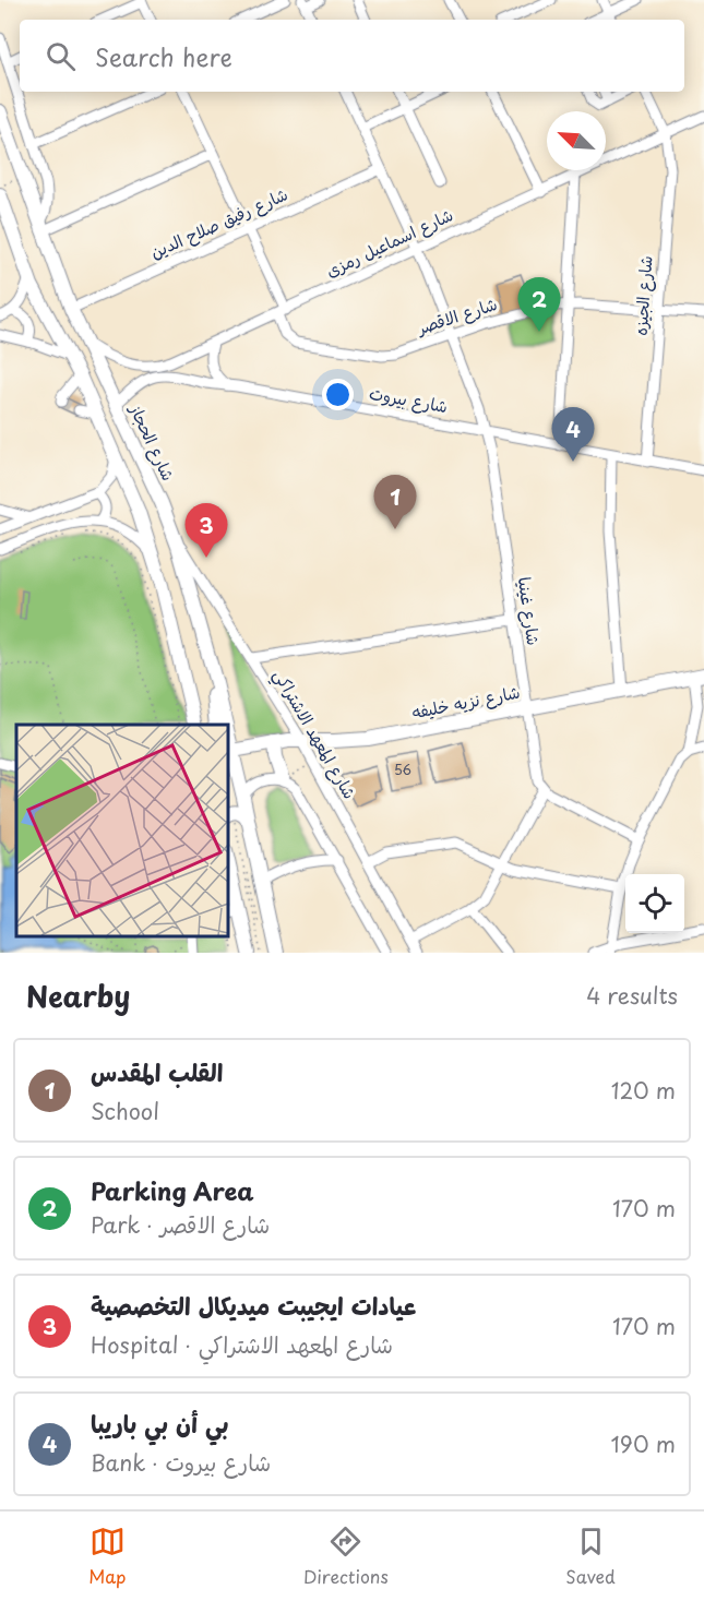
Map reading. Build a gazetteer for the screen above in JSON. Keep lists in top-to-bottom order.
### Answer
{
  "streets": {
    "main road": ["شارع الحجاز", "شارع نزيه خليفه"],
    "street": [
      "شارع رفيق صلاح الدين",
      "شارع اسماعيل رمزى",
      "شارع الجيزه",
      "شارع الاقصر",
      "شارع بيروت",
      "شارع غينيا",
      "شارع المعهد الاشتراكي"
    ]
  },
  "crossings": [
    ["شارع رفيق صلاح الدين", "شارع الاقصر"],
    ["شارع رفيق صلاح الدين", "شارع الحجاز"],
    ["شارع رفيق صلاح الدين", "شارع غينيا"],
    ["شارع اسماعيل رمزى", "شارع الجيزه"],
    ["شارع اسماعيل رمزى", "شارع الاقصر"],
    ["شارع اسماعيل رمزى", "شارع الحجاز"],
    ["شارع اسماعيل رمزى", "شارع غينيا"],
    ["شارع الجيزه", "شارع الاقصر"],
    ["شارع الجيزه", "شارع بيروت"],
    ["شارع الاقصر", "شارع غينيا"],
    ["شارع بيروت", "شارع الحجاز"],
    ["شارع بيروت", "شارع غينيا"],
    ["شارع الحجاز", "شارع نزيه خليفه"],
    ["شارع الحجاز", "شارع المعهد الاشتراكي"],
    ["شارع غينيا", "شارع نزيه خليفه"],
    ["شارع نزيه خليفه", "شارع المعهد الاشتراكي"]
  ],
  "house_numbers": ["56"],
  "north": "top left",
  "page": {
    "search": "Search here",
    "pins": [
      "2",
      "4",
      "1",
      "3"
    ],
    "heading": ["Nearby", "4 results"],
    "list": [
      {
        "mark": "1",
        "name": "القلب المقدس",
        "note": "School",
        "value": "120 m"
      },
      {
        "mark": "2",
        "name": "Parking Area",
        "note": "Park · شارع الاقصر",
        "value": "170 m"
      },
      {
        "mark": "3",
        "name": "عيادات ايجيبت ميديكال التخصصية",
        "note": "Hospital · شارع المعهد الاشتراكي",
        "value": "170 m"
      },
      {
        "mark": "4",
        "name": "بي أن بي باريبا",
        "note": "Bank · شارع بيروت",
        "value": "190 m"
      }
    ],
    "nav": ["Map", "Directions", "Saved"]
  }
}
